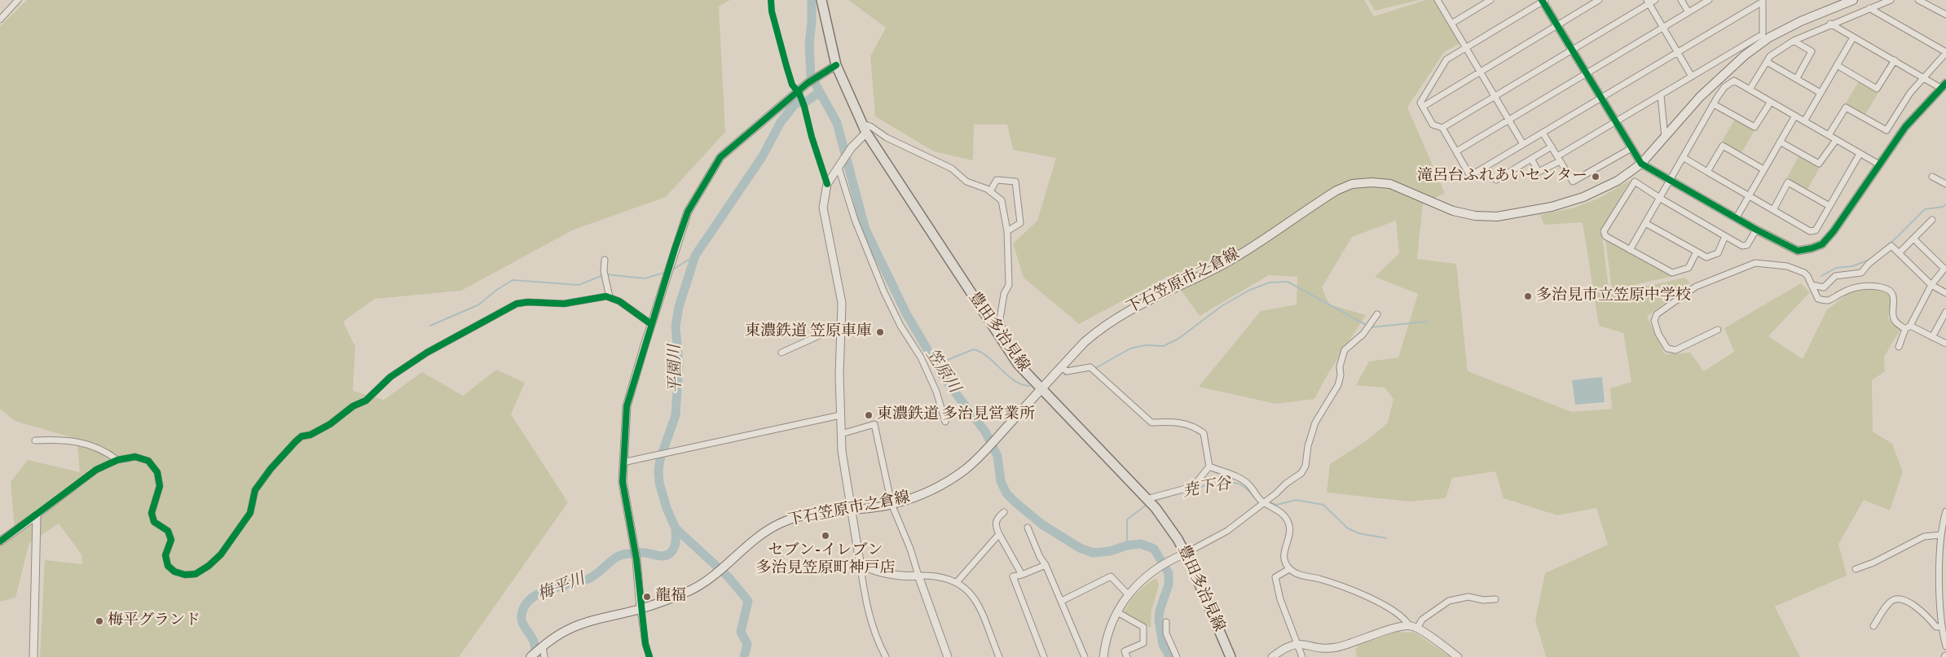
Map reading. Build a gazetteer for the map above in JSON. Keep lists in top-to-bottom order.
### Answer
{
  "streets": {
    "main road": ["下石笠原市之倉線", "豊田多治見線"]
  },
  "crossings": [
    ["下石笠原市之倉線", "豊田多治見線"]
  ],
  "water": [
    "平園川",
    "笠原川",
    "尭下谷",
    "梅平川"
  ],
  "places": [
    "滝呂台ふれあいセンター",
    "多治見市立笠原中学校",
    "東濃鉄道 笠原車庫",
    "東濃鉄道 多治見営業所",
    "セブン-イレブン 多治見笠原町神戸店",
    "龍福",
    "梅平グランド"
  ]
}
